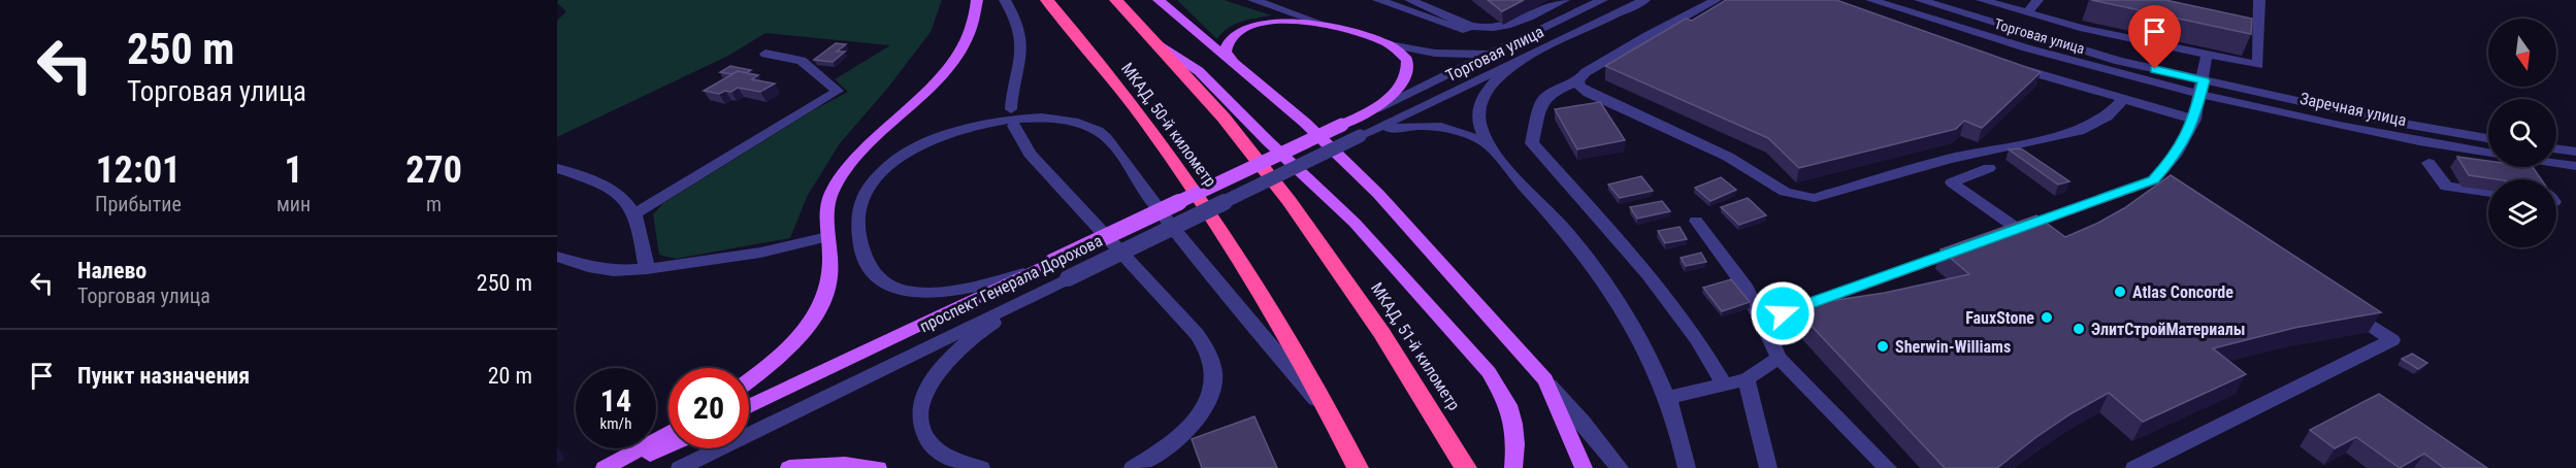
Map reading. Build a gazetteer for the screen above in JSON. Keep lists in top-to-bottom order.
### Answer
{
  "streets": {
    "highway": ["МКАД, 50-й километр", "МКАД, 51-й километр"],
    "main road": ["Торговая улица", "проспект Генерала Дорохова"],
    "street": ["Заречная улица"]
  },
  "crossings": [
    ["Торговая улица", "Заречная улица"],
    ["Торговая улица", "проспект Генерала Дорохова"]
  ],
  "places": [
    "Atlas Concorde",
    "FauxStone",
    "ЭлитСтройМатериалы",
    "Sherwin-Williams"
  ],
  "north": "bottom",
  "page": {
    "turn": ["250 m", "Торговая улица"],
    "eta": [
      "12:01",
      "Прибытие",
      "1",
      "мин",
      "270",
      "m"
    ],
    "list": [
      {
        "name": "Налево",
        "note": "Торговая улица",
        "value": "250 m"
      },
      {
        "name": "Пункт назначения",
        "value": "20 m"
      }
    ],
    "speed": "14 km/h",
    "limit": "20"
  }
}
